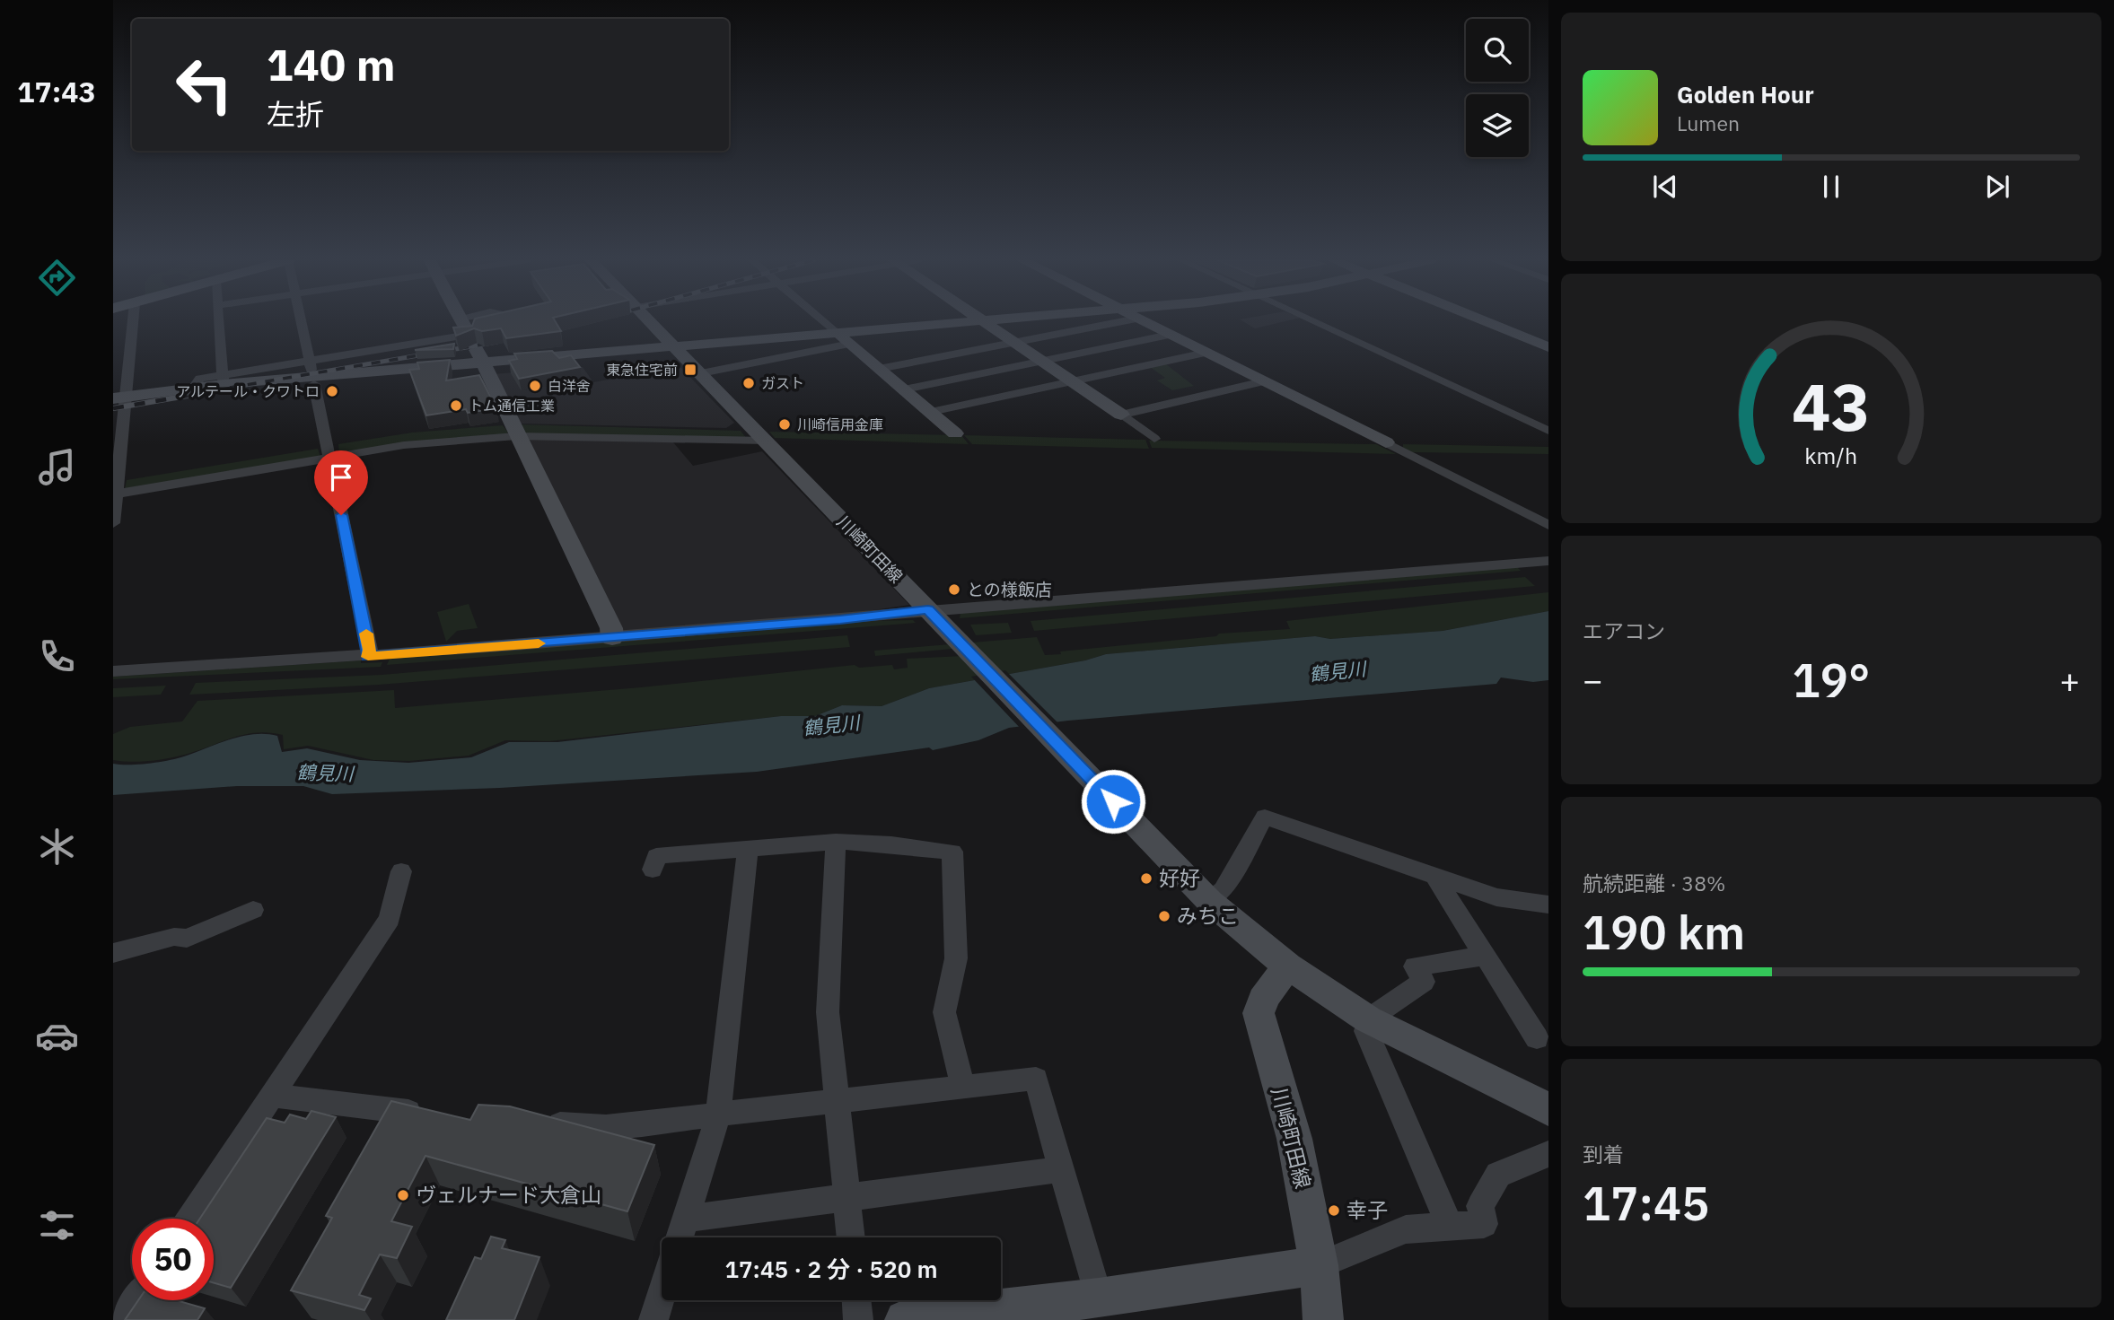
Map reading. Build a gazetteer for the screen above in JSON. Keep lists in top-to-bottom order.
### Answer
{
  "streets": {
    "street": ["川崎町田線"]
  },
  "water": ["鶴見川"],
  "places": {
    "transit": ["東急住宅前"],
    "other": [
      "ガスト",
      "白洋舍",
      "アルテール・クワトロ",
      "トム通信工業",
      "川崎信用金庫",
      "との様飯店",
      "好好",
      "みちこ",
      "ヴェルナード大倉山",
      "幸子"
    ]
  },
  "page": {
    "tabs": "17:43",
    "turn": ["140 m", "左折"],
    "song": ["Golden Hour", "Lumen"],
    "tile": [
      "エアコン",
      ["航続距離 · 38%", "190 km"],
      ["到着", "17:45"]
    ],
    "heat": ["−", "19°", "+"],
    "limit": "50",
    "trip": "17:45 · 2 分 · 520 m",
    "gauge": ["43", "km/h"]
  }
}
